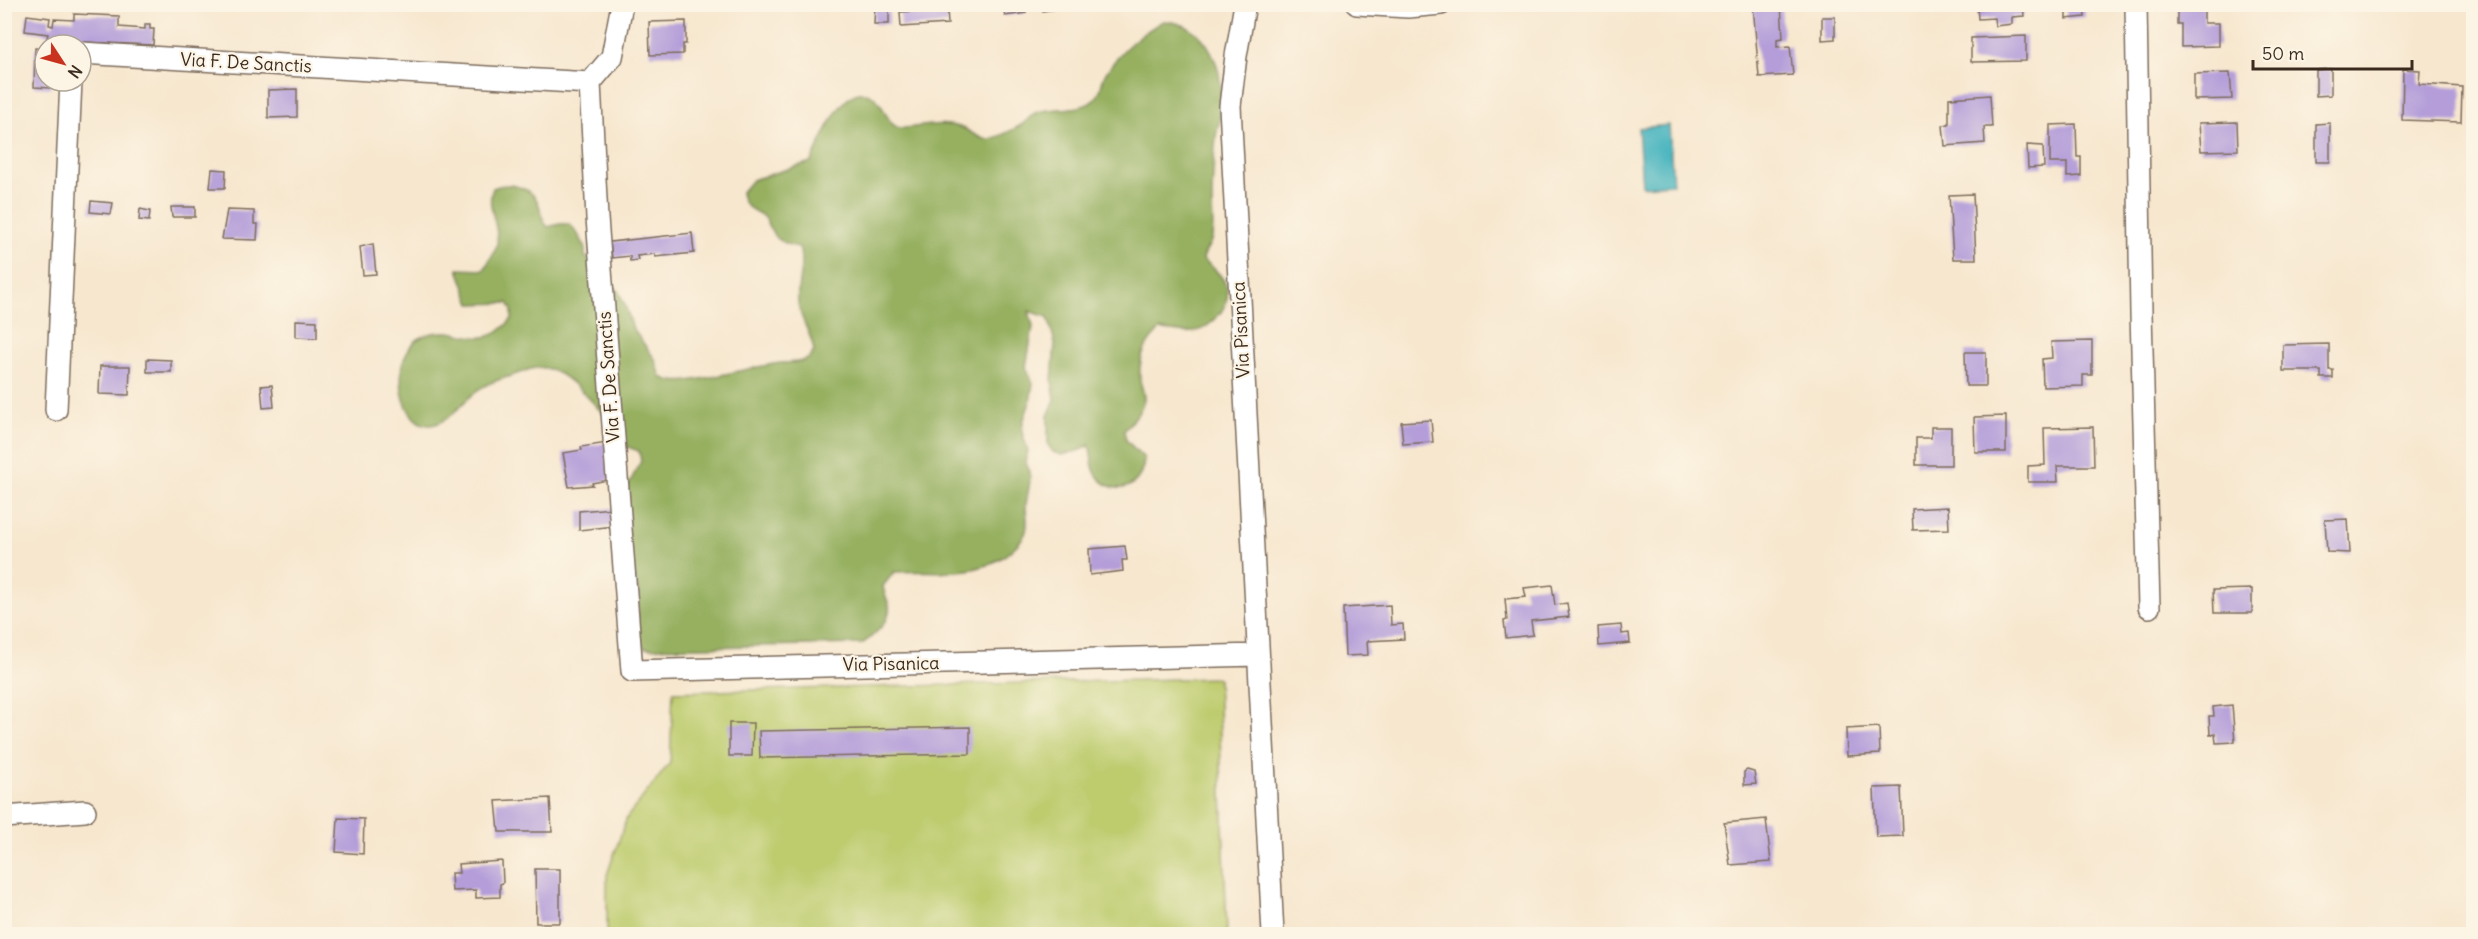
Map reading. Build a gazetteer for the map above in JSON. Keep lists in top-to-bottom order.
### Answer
{
  "streets": {
    "street": ["Via F. De Sanctis", "Via Pisanica"]
  },
  "crossings": [
    ["Via F. De Sanctis", "Via Pisanica"]
  ],
  "scale_bar": "50 m",
  "north": "bottom right"
}
